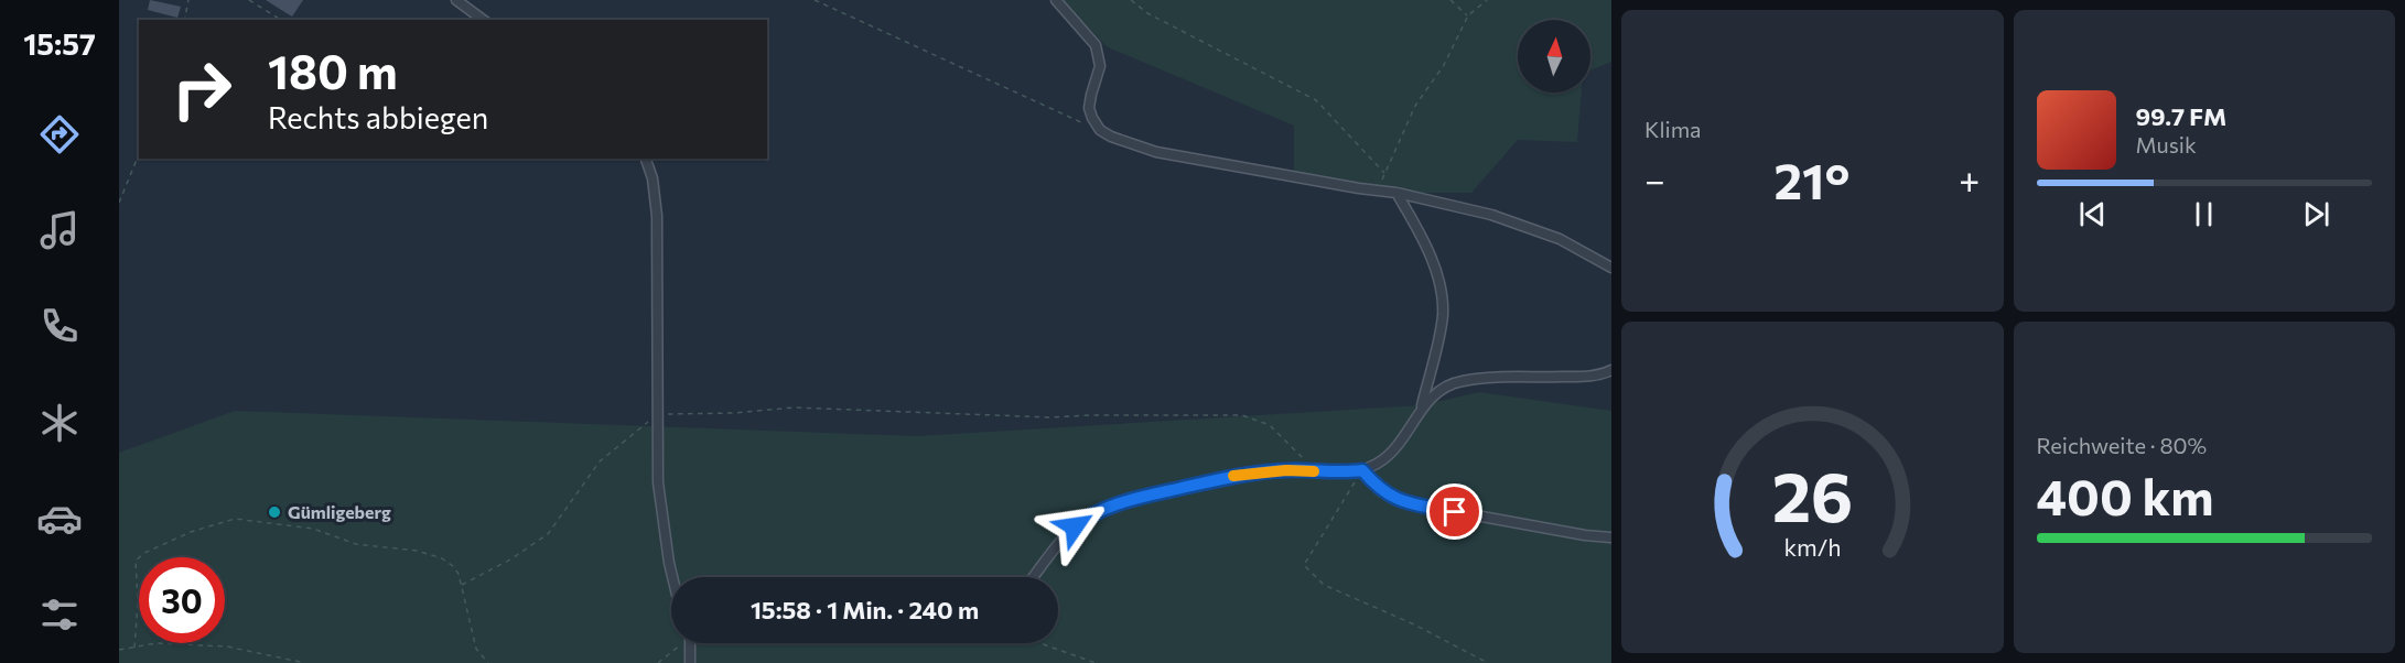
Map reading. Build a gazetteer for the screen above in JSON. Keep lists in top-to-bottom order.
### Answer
{
  "places": ["Gümligeberg"],
  "north": "top",
  "page": {
    "tabs": "15:57",
    "tile": [
      "Klima",
      ["Reichweite · 80%", "400 km"]
    ],
    "turn": ["180 m", "Rechts abbiegen"],
    "song": ["99.7 FM", "Musik"],
    "heat": ["−", "21°", "+"],
    "limit": "30",
    "trip": "15:58 · 1 Min. · 240 m",
    "gauge": ["26", "km/h"]
  }
}
